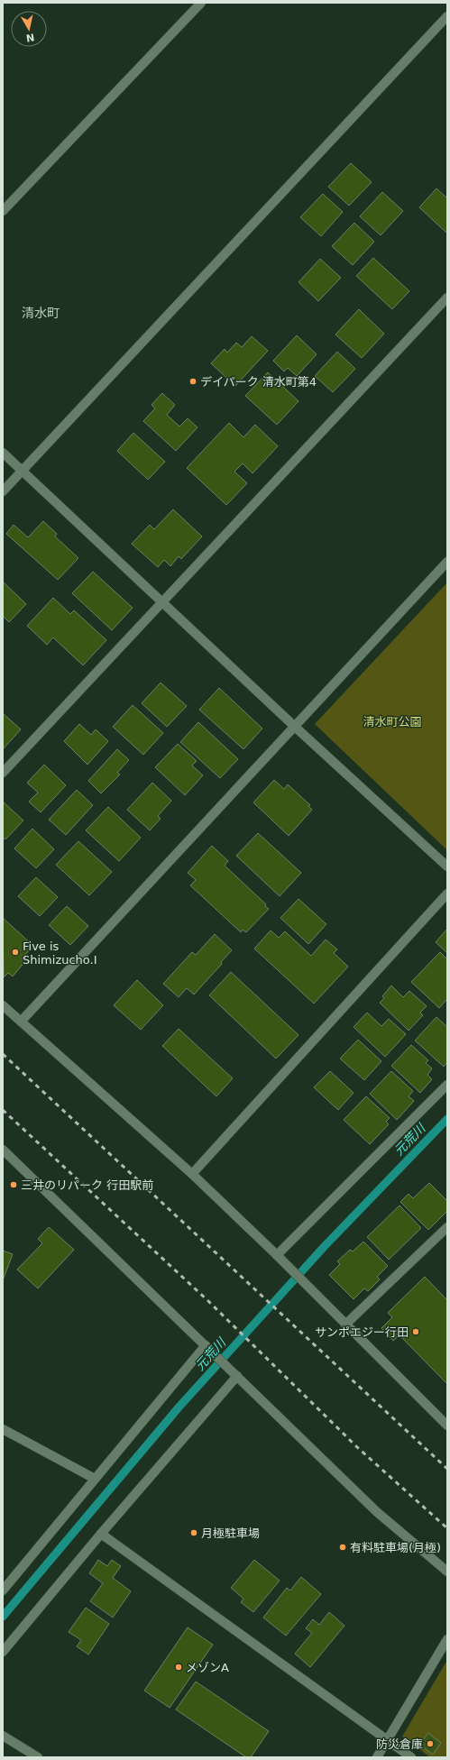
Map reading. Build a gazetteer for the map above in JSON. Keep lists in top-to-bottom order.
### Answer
{
  "districts": ["清水町"],
  "water": ["元荒川"],
  "parks": ["清水町公園"],
  "places": [
    "デイパーク 清水町第4",
    "Five is Shimizucho.Ⅰ",
    "三井のリパーク 行田駅前",
    "サンポエジー行田",
    "月極駐車場",
    "有料駐車場(月極)",
    "メゾンA",
    "防災倉庫"
  ],
  "north": "bottom"
}
